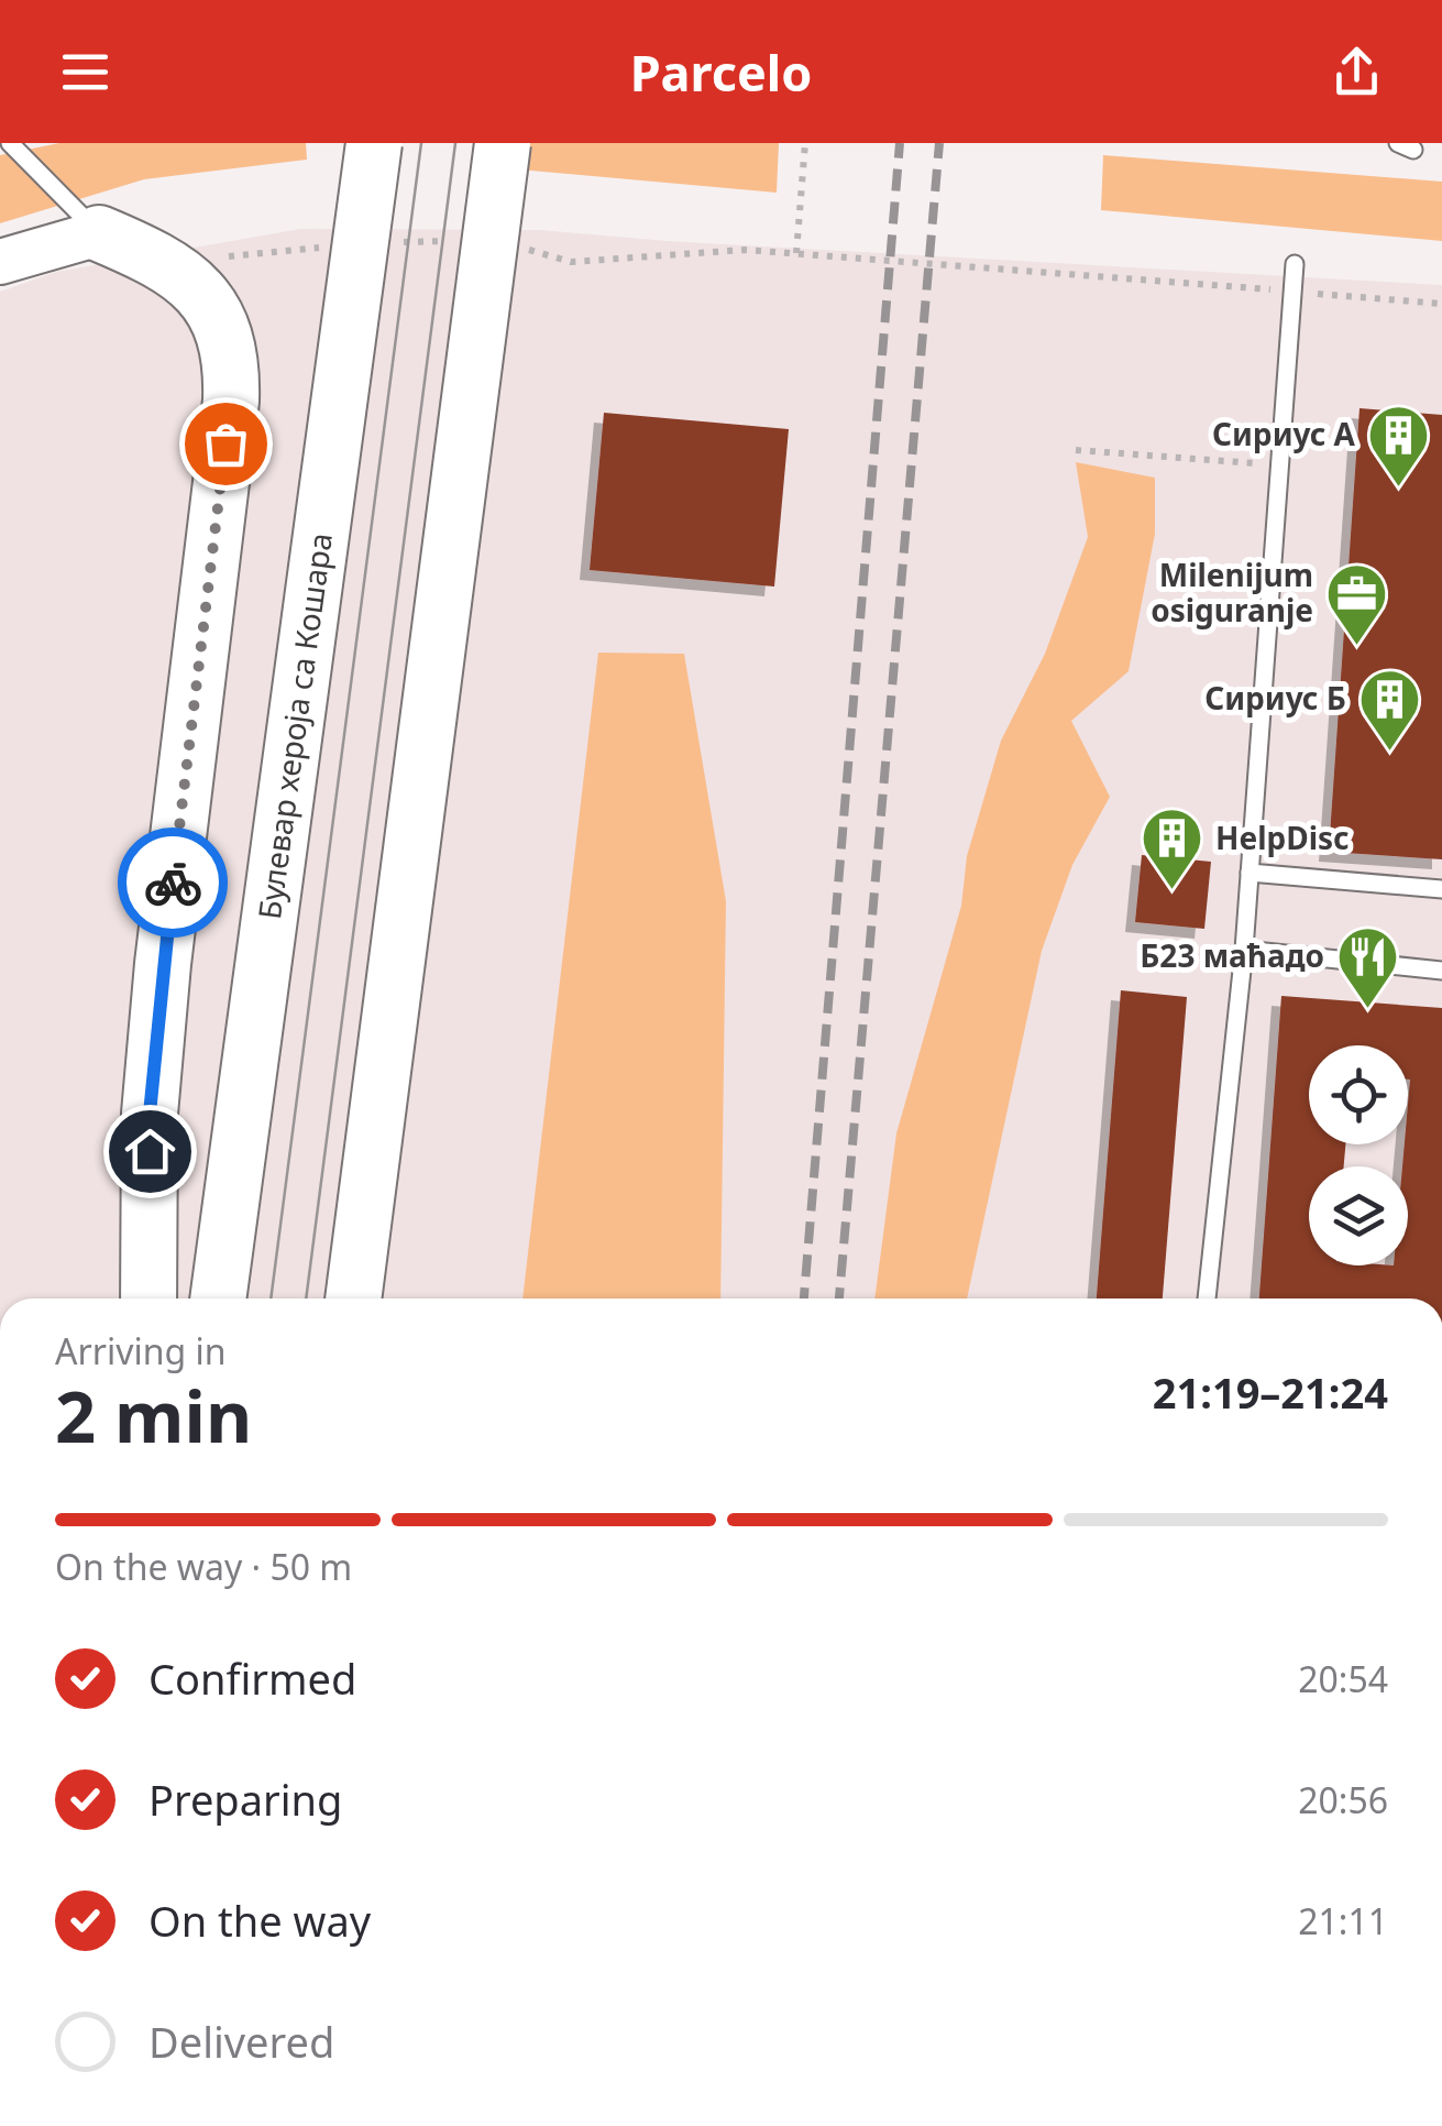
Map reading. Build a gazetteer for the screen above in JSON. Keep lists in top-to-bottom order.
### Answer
{
  "streets": {
    "main road": ["Булевар хероја са Кошара"]
  },
  "places": {
    "building": ["Сириус А", "Сириус Б", "HelpDisc"],
    "office": ["Milenijum osiguranje"],
    "restaurant": ["Б23 маћадо"]
  },
  "page": {
    "header": "Parcelo",
    "heading": ["2 min", "Arriving in", "21:19–21:24"],
    "bar": "On the way · 50 m",
    "list": [
      ["Confirmed", "20:54"],
      ["Preparing", "20:56"],
      ["On the way", "21:11"],
      "Delivered"
    ]
  }
}
